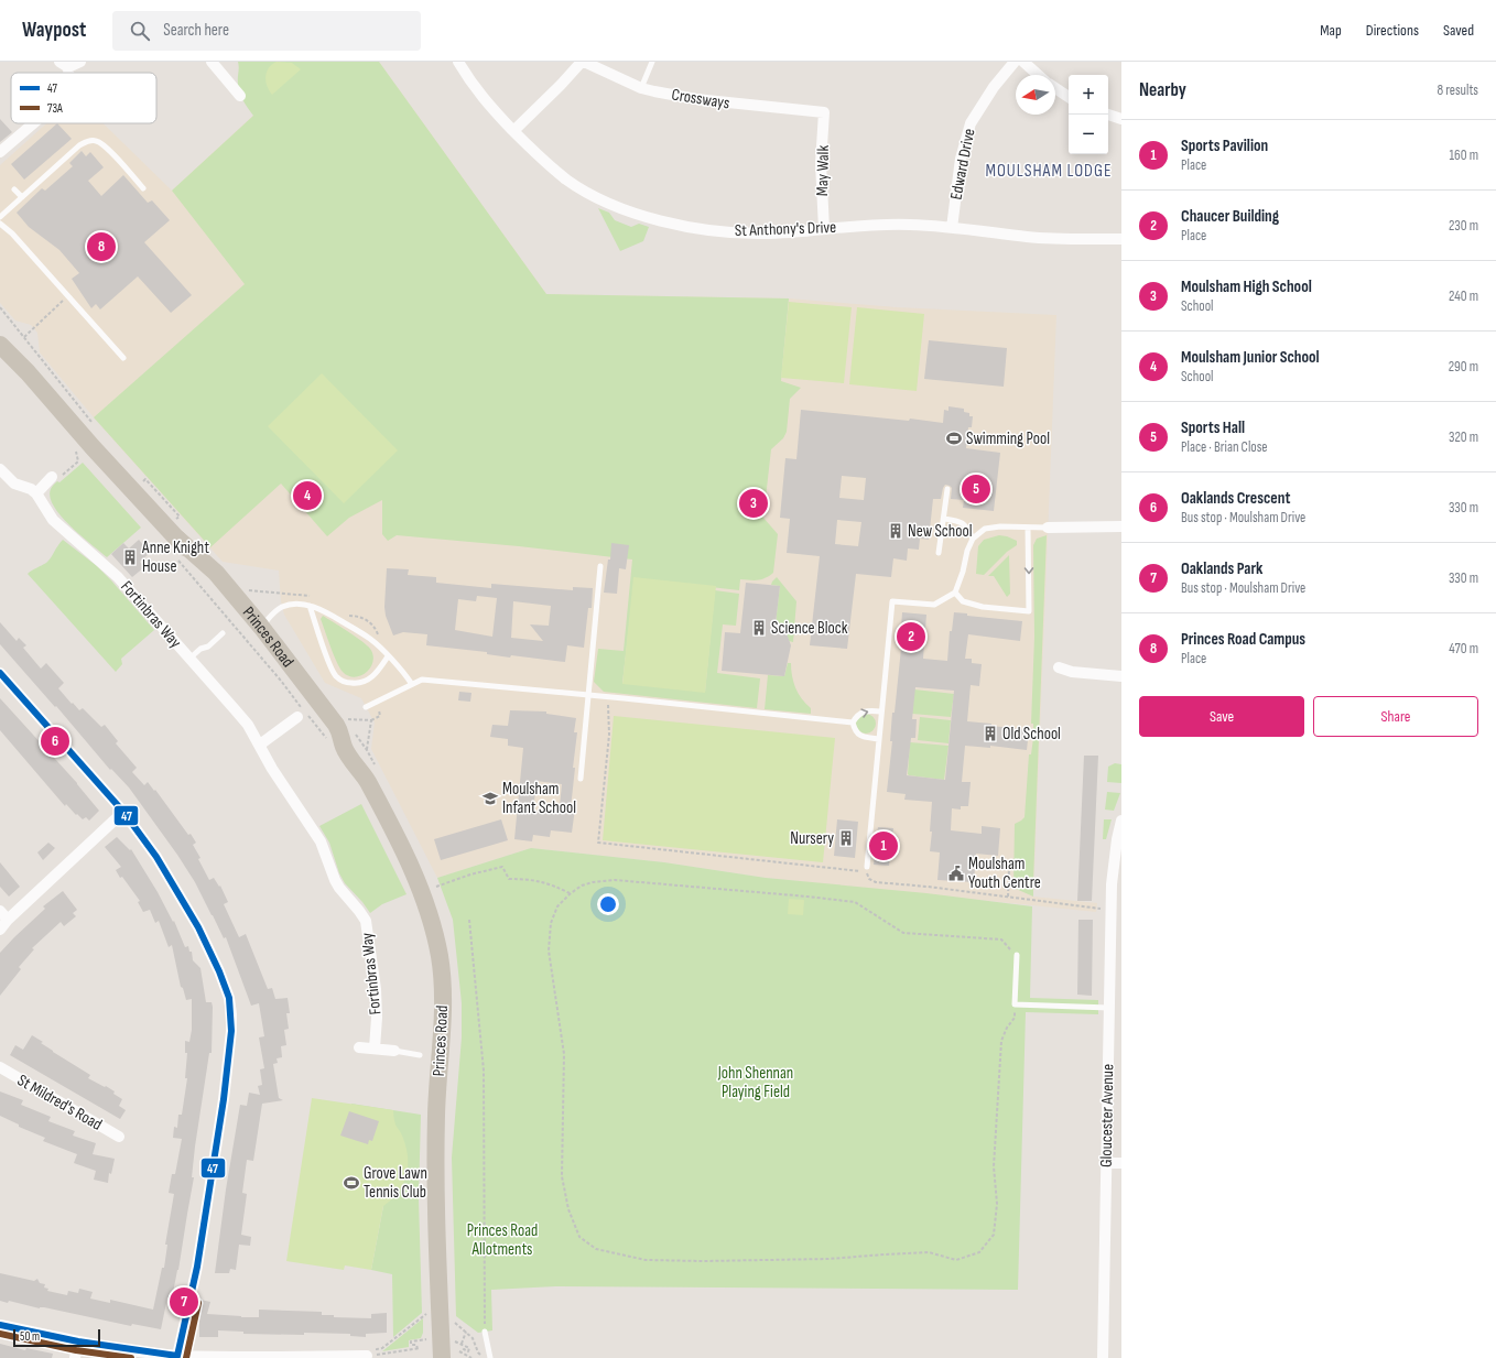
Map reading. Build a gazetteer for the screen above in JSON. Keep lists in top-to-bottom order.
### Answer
{
  "streets": {
    "main road": ["Princes Road"],
    "street": [
      "Crossways",
      "Edward Drive",
      "May Walk",
      "St Anthony's Drive",
      "Fortinbras Way",
      "St Mildred's Road",
      "Gloucester Avenue"
    ]
  },
  "crossings": [
    ["Crossways", "May Walk"],
    ["Edward Drive", "St Anthony's Drive"],
    ["May Walk", "St Anthony's Drive"]
  ],
  "districts": ["MOULSHAM LODGE"],
  "parks": ["John Shennan Playing Field", "Princes Road Allotments"],
  "places": {
    "sports": ["Swimming Pool", "Grove Lawn Tennis Club"],
    "building": [
      "New School",
      "Anne Knight House",
      "Science Block",
      "Old School",
      "Nursery"
    ],
    "school or university": ["Moulsham Infant School"],
    "public building": ["Moulsham Youth Centre"]
  },
  "lines": ["transit line 47", "transit line 73A"],
  "legend": ["47", "73A"],
  "scale_bar": "50 m",
  "north": "left",
  "page": {
    "header": "Waypost",
    "search": "Search here",
    "nav": ["Map", "Directions", "Saved"],
    "heading": ["Nearby", "8 results"],
    "map_buttons": ["+", "−"],
    "list": [
      {
        "mark": "1",
        "name": "Sports Pavilion",
        "note": "Place",
        "value": "160 m"
      },
      {
        "mark": "2",
        "name": "Chaucer Building",
        "note": "Place",
        "value": "230 m"
      },
      {
        "mark": "3",
        "name": "Moulsham High School",
        "note": "School",
        "value": "240 m"
      },
      {
        "mark": "4",
        "name": "Moulsham Junior School",
        "note": "School",
        "value": "290 m"
      },
      {
        "mark": "5",
        "name": "Sports Hall",
        "note": "Place · Brian Close",
        "value": "320 m"
      },
      {
        "mark": "6",
        "name": "Oaklands Crescent",
        "note": "Bus stop · Moulsham Drive",
        "value": "330 m"
      },
      {
        "mark": "7",
        "name": "Oaklands Park",
        "note": "Bus stop · Moulsham Drive",
        "value": "330 m"
      },
      {
        "mark": "8",
        "name": "Princes Road Campus",
        "note": "Place",
        "value": "470 m"
      }
    ],
    "pins": [
      "8",
      "5",
      "4",
      "3",
      "2",
      "6",
      "1",
      "7"
    ],
    "buttons": ["Save", "Share"],
    "scale": "50 m"
  }
}
